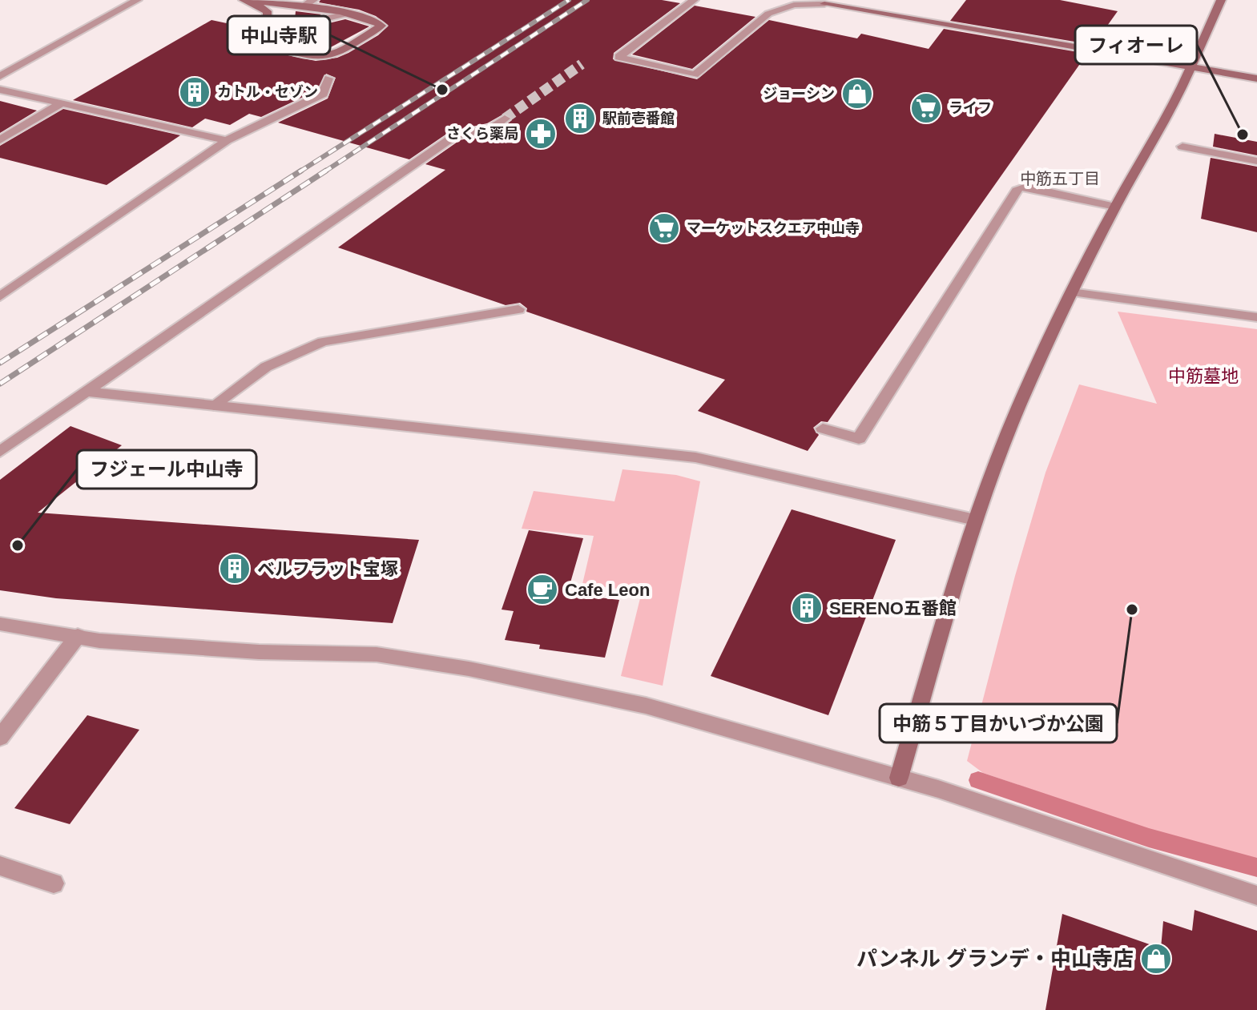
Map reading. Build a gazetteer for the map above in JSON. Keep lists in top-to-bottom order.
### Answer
{
  "districts": ["中筋五丁目"],
  "parks": ["中筋墓地"],
  "places": {
    "other": [
      "中山寺駅",
      "フィオーレ",
      "フジェール中山寺",
      "中筋５丁目かいづか公園"
    ],
    "building": [
      "カトル・セゾン",
      "駅前壱番館",
      "ベルフラット宝塚",
      "SERENO五番館"
    ],
    "shop": ["ジョーシン", "パンネル グランデ・中山寺店"],
    "supermarket": ["ライフ", "マーケットスクエア中山寺"],
    "pharmacy": ["さくら薬局"],
    "cafe": ["Cafe Leon"]
  }
}
